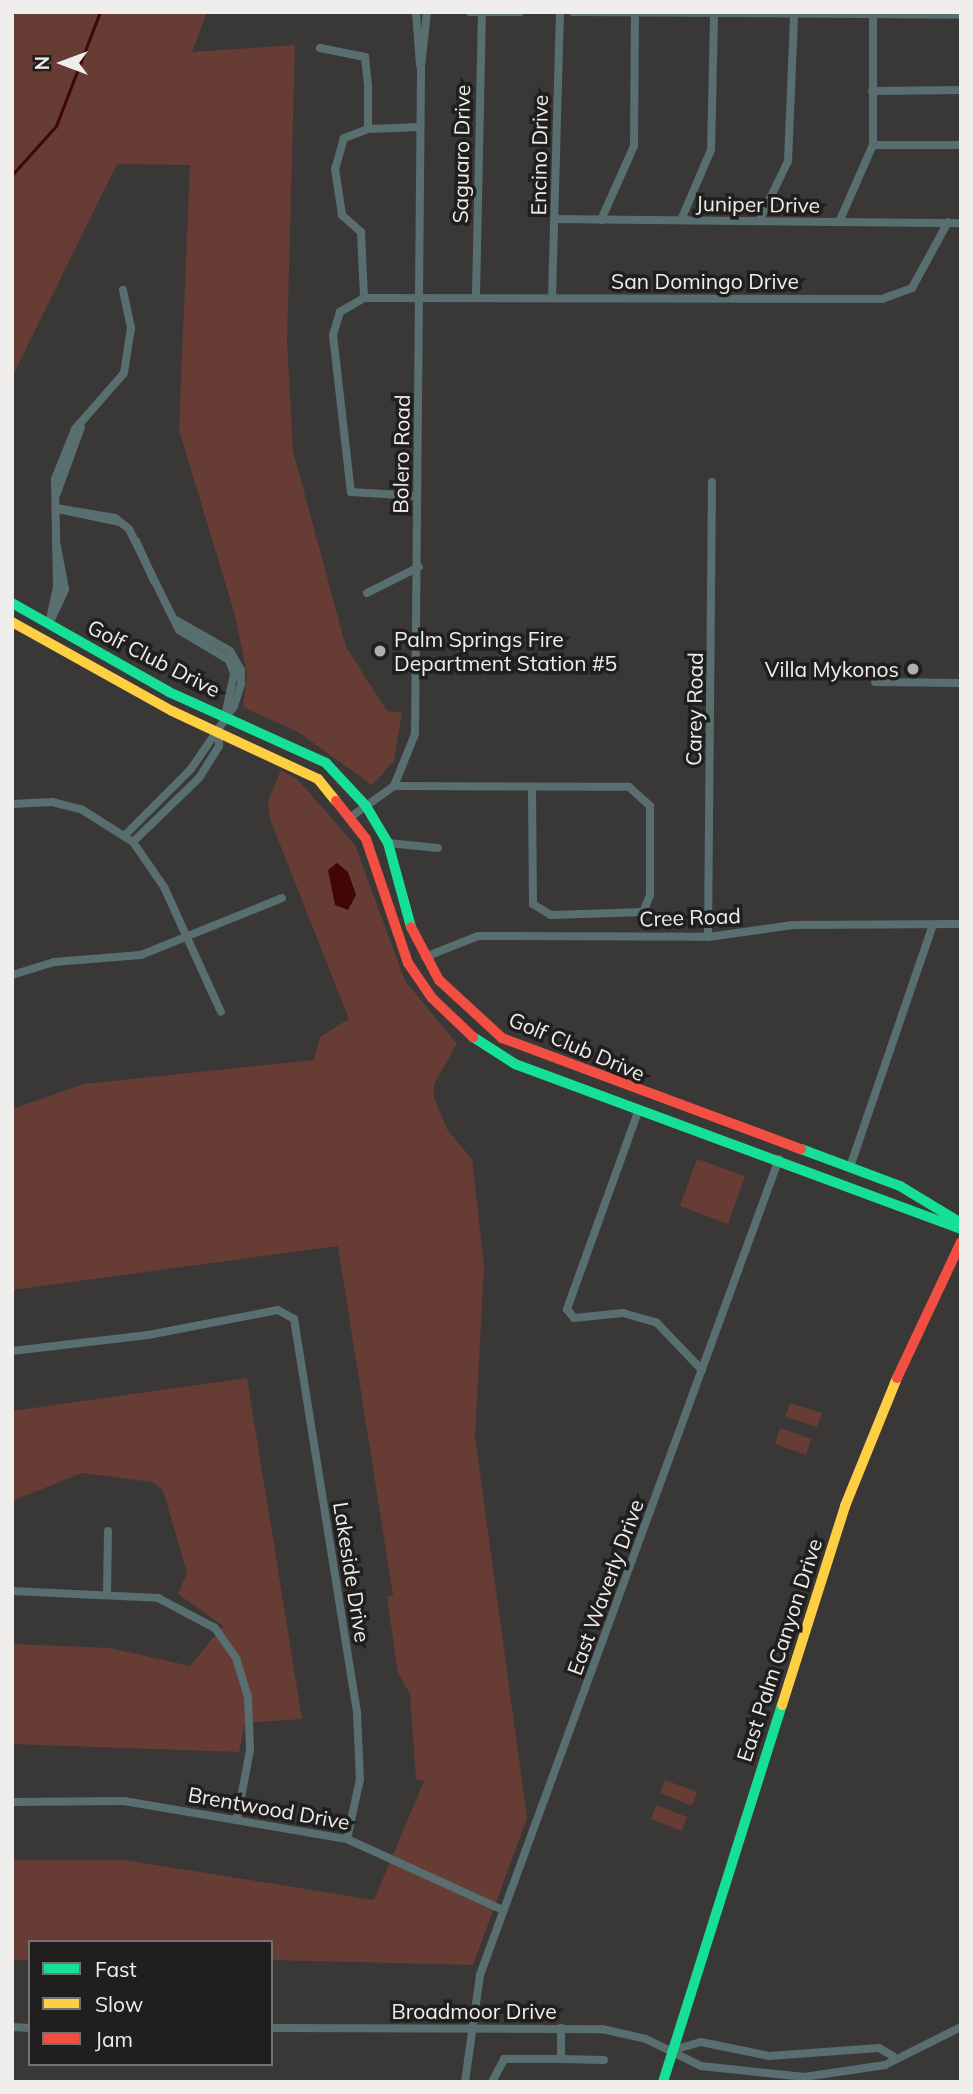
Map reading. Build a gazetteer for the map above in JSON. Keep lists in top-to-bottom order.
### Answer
{
  "streets": {
    "street": [
      "Saguaro Drive",
      "Encino Drive",
      "Juniper Drive",
      "San Domingo Drive",
      "Bolero Road",
      "Golf Club Drive",
      "Carey Road",
      "Cree Road",
      "Lakeside Drive",
      "East Waverly Drive",
      "East Palm Canyon Drive",
      "Brentwood Drive",
      "Broadmoor Drive"
    ]
  },
  "crossings": [
    ["Saguaro Drive", "San Domingo Drive"],
    ["Encino Drive", "Juniper Drive"],
    ["Encino Drive", "San Domingo Drive"],
    ["Juniper Drive", "San Domingo Drive"],
    ["San Domingo Drive", "Bolero Road"],
    ["Golf Club Drive", "Cree Road"],
    ["Golf Club Drive", "East Waverly Drive"],
    ["Carey Road", "Cree Road"],
    ["Lakeside Drive", "Brentwood Drive"],
    ["East Waverly Drive", "Brentwood Drive"],
    ["East Waverly Drive", "Broadmoor Drive"],
    ["East Palm Canyon Drive", "Broadmoor Drive"]
  ],
  "places": ["Palm Springs Fire Department Station #5", "Villa Mykonos"],
  "legend": ["Fast", "Slow", "Jam"],
  "north": "left"
}
